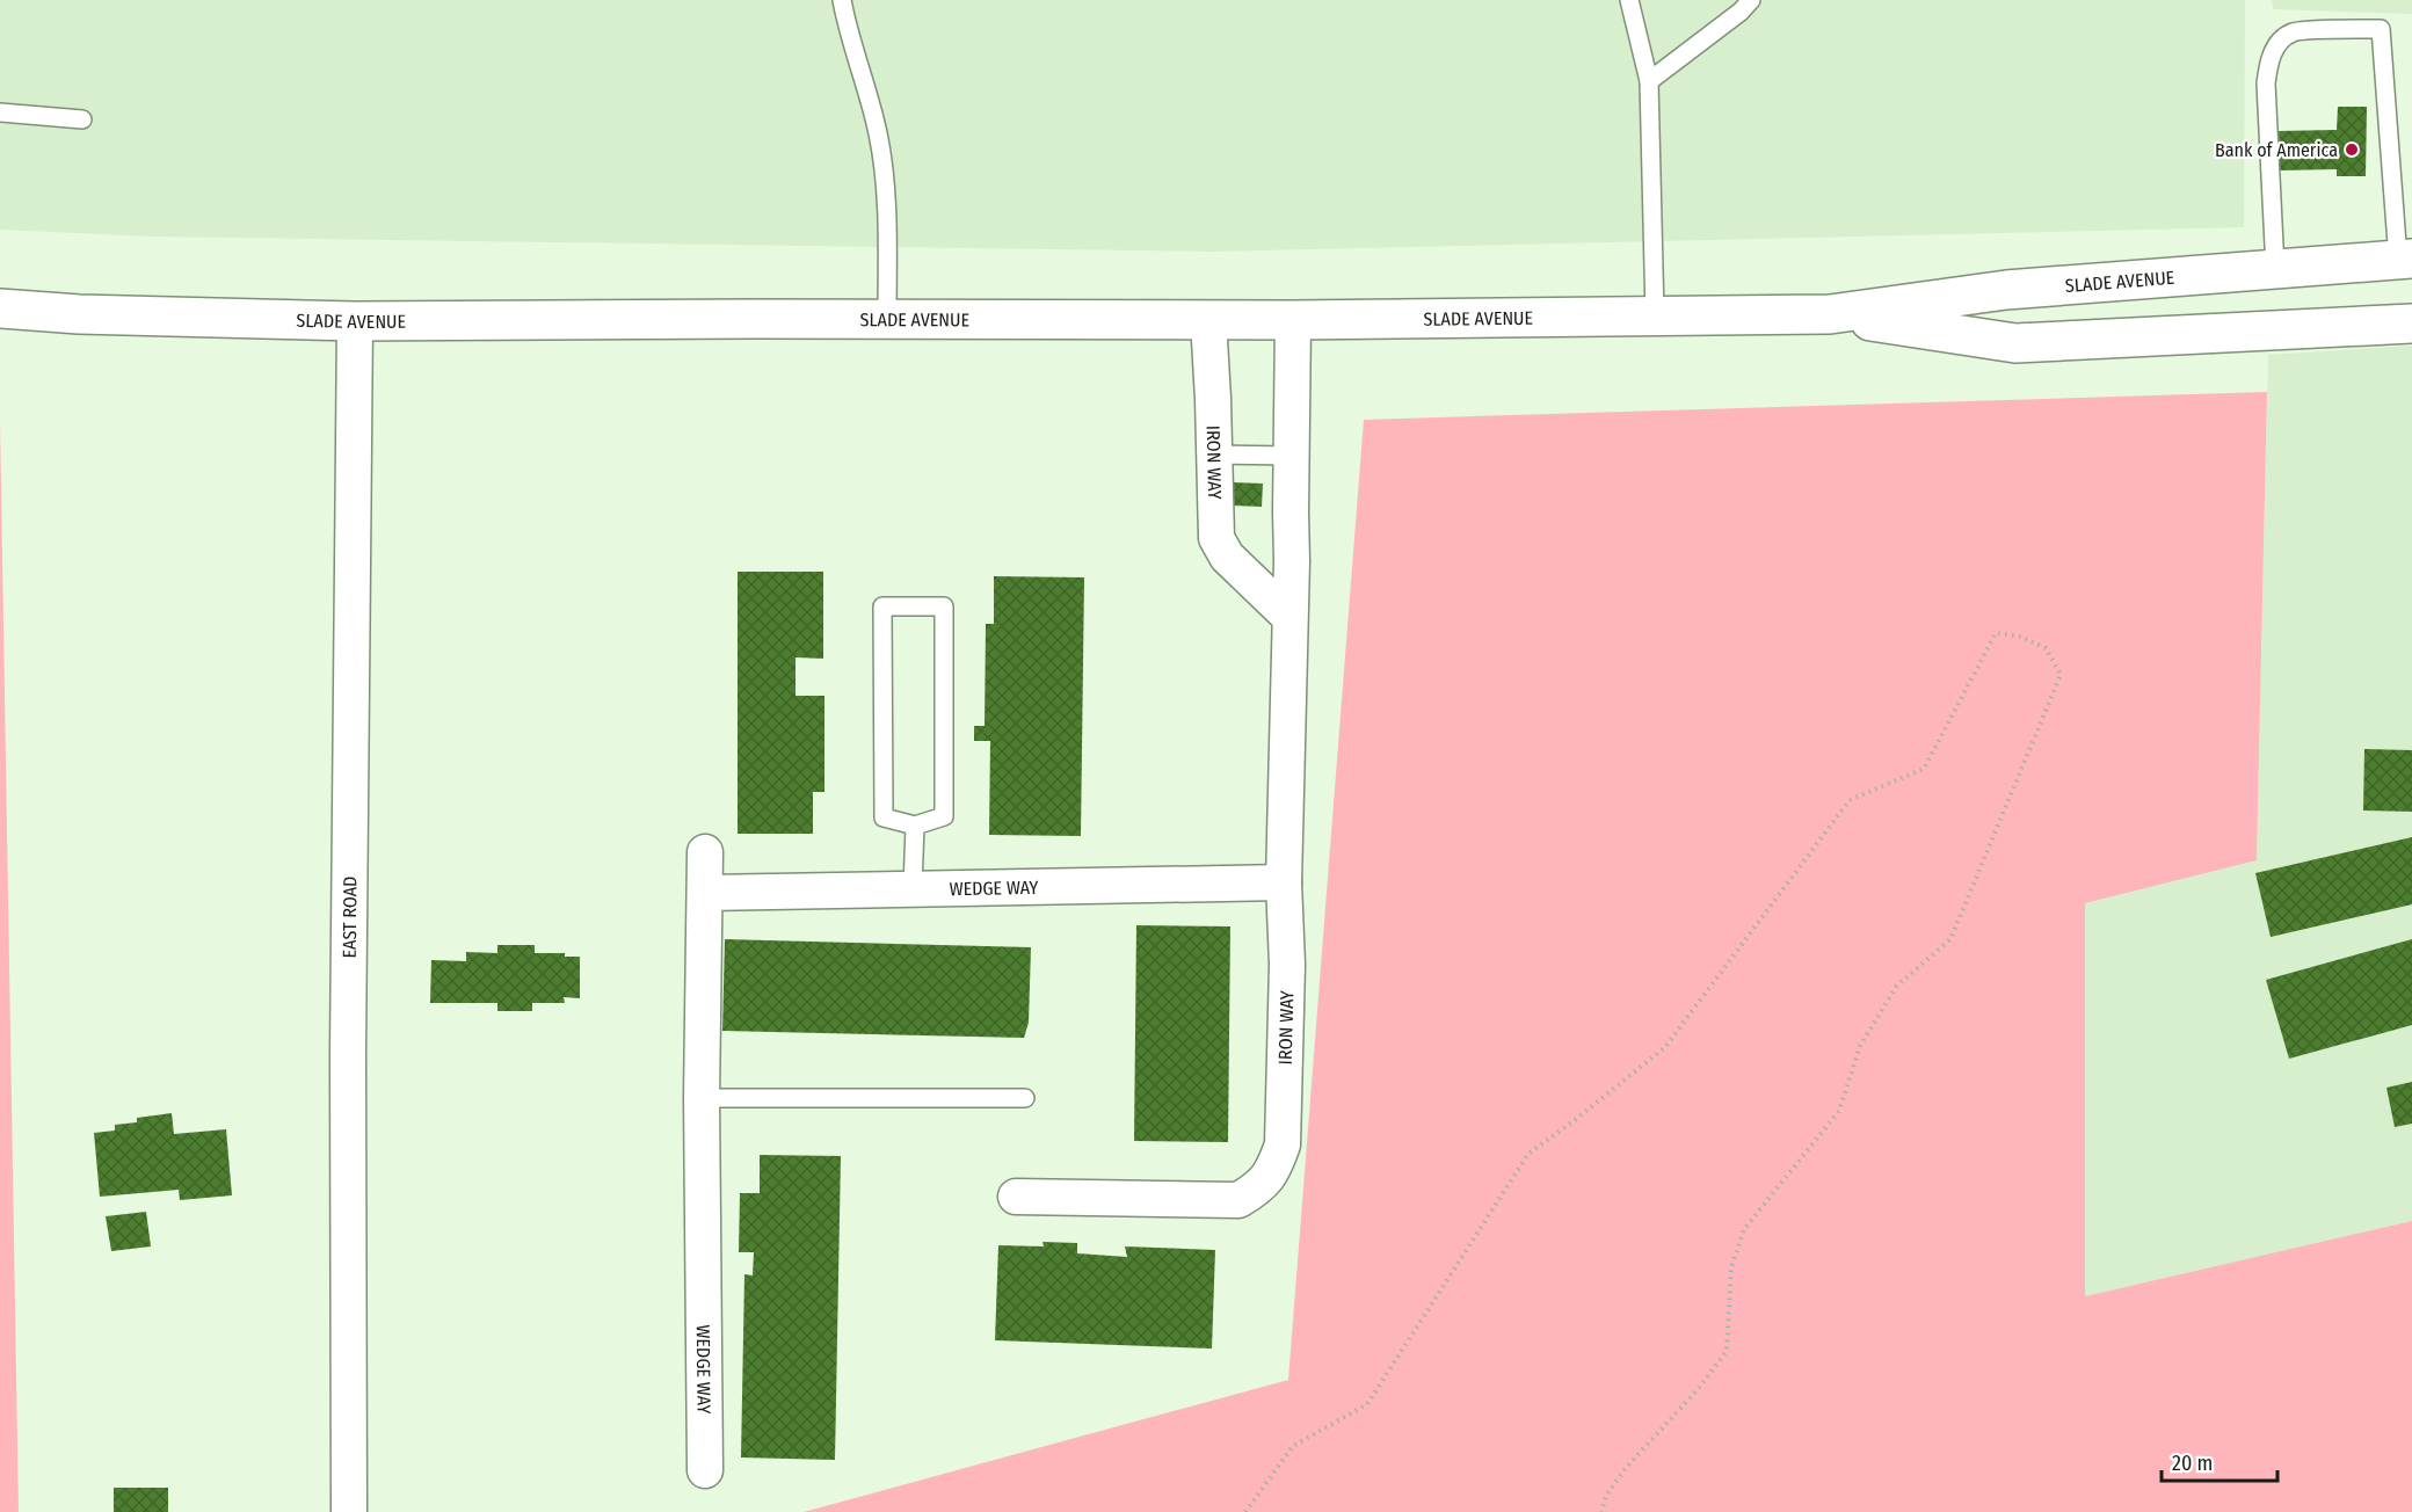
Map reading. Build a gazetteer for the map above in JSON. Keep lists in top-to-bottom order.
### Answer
{
  "streets": {
    "main road": ["SLADE AVENUE"],
    "street": ["IRON WAY", "WEDGE WAY", "EAST ROAD"]
  },
  "crossings": [
    ["SLADE AVENUE", "IRON WAY"],
    ["SLADE AVENUE", "EAST ROAD"],
    ["IRON WAY", "WEDGE WAY"]
  ],
  "places": ["Bank of America"],
  "scale_bar": "20 m"
}
